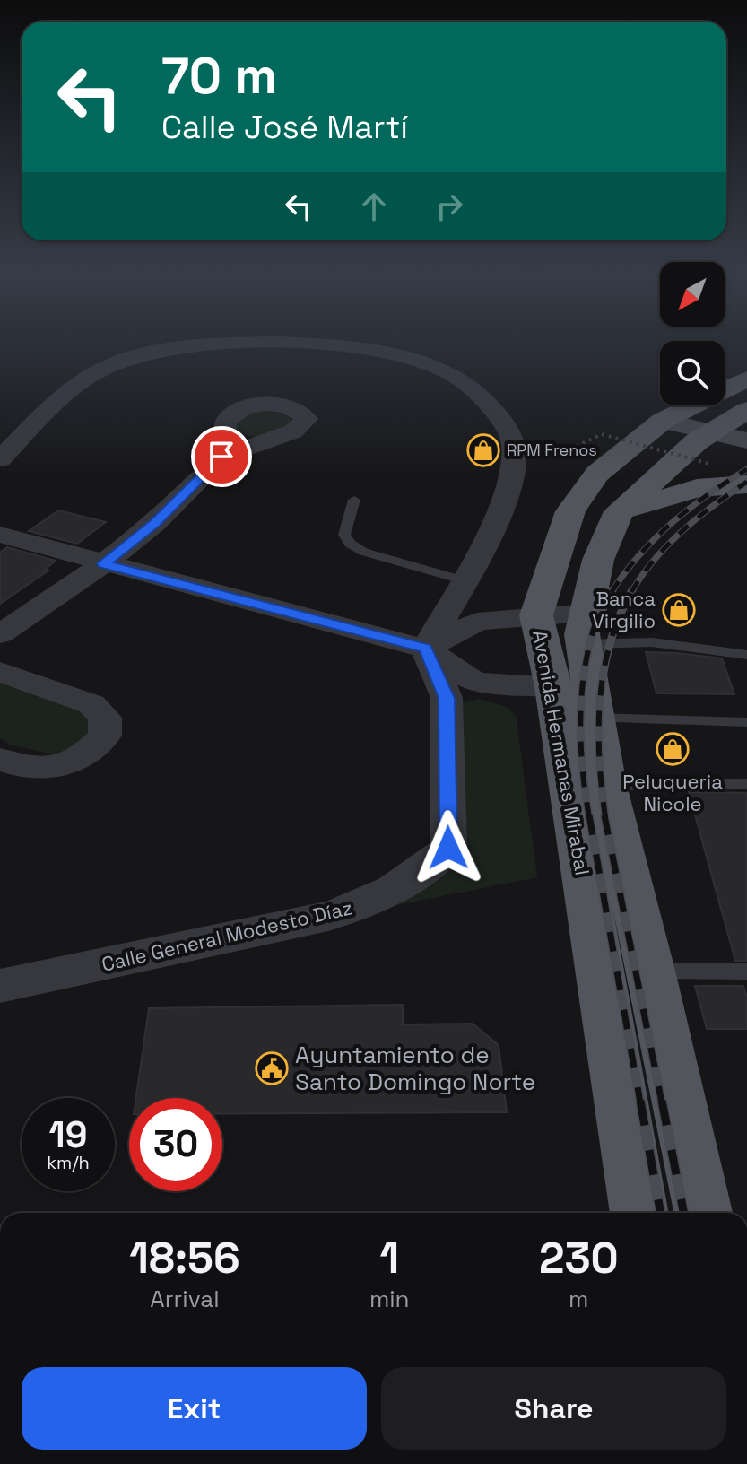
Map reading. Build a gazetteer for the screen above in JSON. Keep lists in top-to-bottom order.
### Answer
{
  "streets": {
    "main road": ["Avenida Hermanas Mirabal"],
    "street": ["Calle General Modesto Díaz"]
  },
  "places": {
    "shop": ["RPM Frenos", "Banca Virgilio", "Peluqueria Nicole"],
    "public building": ["Ayuntamiento de Santo Domingo Norte"]
  },
  "north": "bottom left",
  "page": {
    "turn": ["70 m", "Calle José Martí"],
    "speed": "19 km/h",
    "limit": "30",
    "eta": [
      "18:56",
      "Arrival",
      "1",
      "min",
      "230",
      "m"
    ],
    "buttons": ["Exit", "Share"]
  }
}
